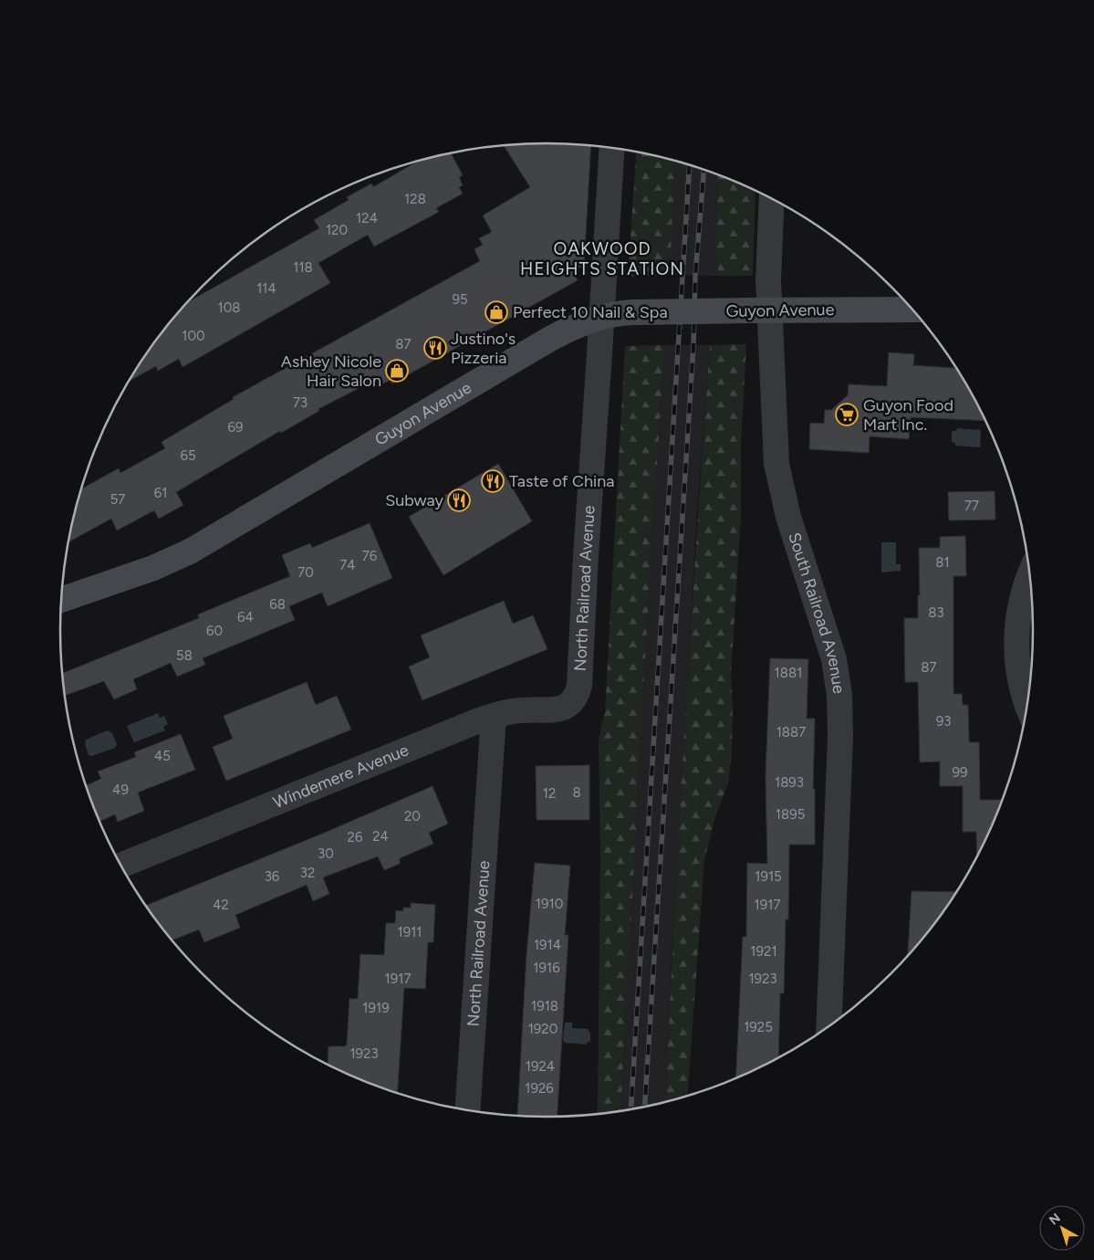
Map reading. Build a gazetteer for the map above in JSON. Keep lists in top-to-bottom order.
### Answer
{
  "streets": {
    "street": [
      "Guyon Avenue",
      "North Railroad Avenue",
      "South Railroad Avenue",
      "Windemere Avenue"
    ]
  },
  "crossings": [
    ["Guyon Avenue", "North Railroad Avenue"],
    ["Guyon Avenue", "South Railroad Avenue"],
    ["North Railroad Avenue", "Windemere Avenue"]
  ],
  "districts": ["OAKWOOD HEIGHTS STATION"],
  "places": {
    "shop": ["Perfect 10 Nail & Spa", "Ashley Nicole Hair Salon"],
    "restaurant": ["Justino's Pizzeria", "Taste of China", "Subway"],
    "supermarket": ["Guyon Food Mart Inc."]
  },
  "house_numbers": [
    "128",
    "124",
    "120",
    "118",
    "114",
    "95",
    "108",
    "100",
    "87",
    "73",
    "69",
    "65",
    "61",
    "57",
    "77",
    "76",
    "81",
    "74",
    "70",
    "68",
    "83",
    "64",
    "60",
    "58",
    "87",
    "1881",
    "93",
    "1887",
    "45",
    "99",
    "1893",
    "49",
    "8",
    "12",
    "1895",
    "20",
    "24",
    "26",
    "30",
    "32",
    "36",
    "1915",
    "1910",
    "42",
    "1917",
    "1911",
    "1914",
    "1921",
    "1916",
    "1917",
    "1923",
    "1918",
    "1919",
    "1925",
    "1920",
    "1923",
    "1924",
    "1926"
  ],
  "north": "top left"
}
